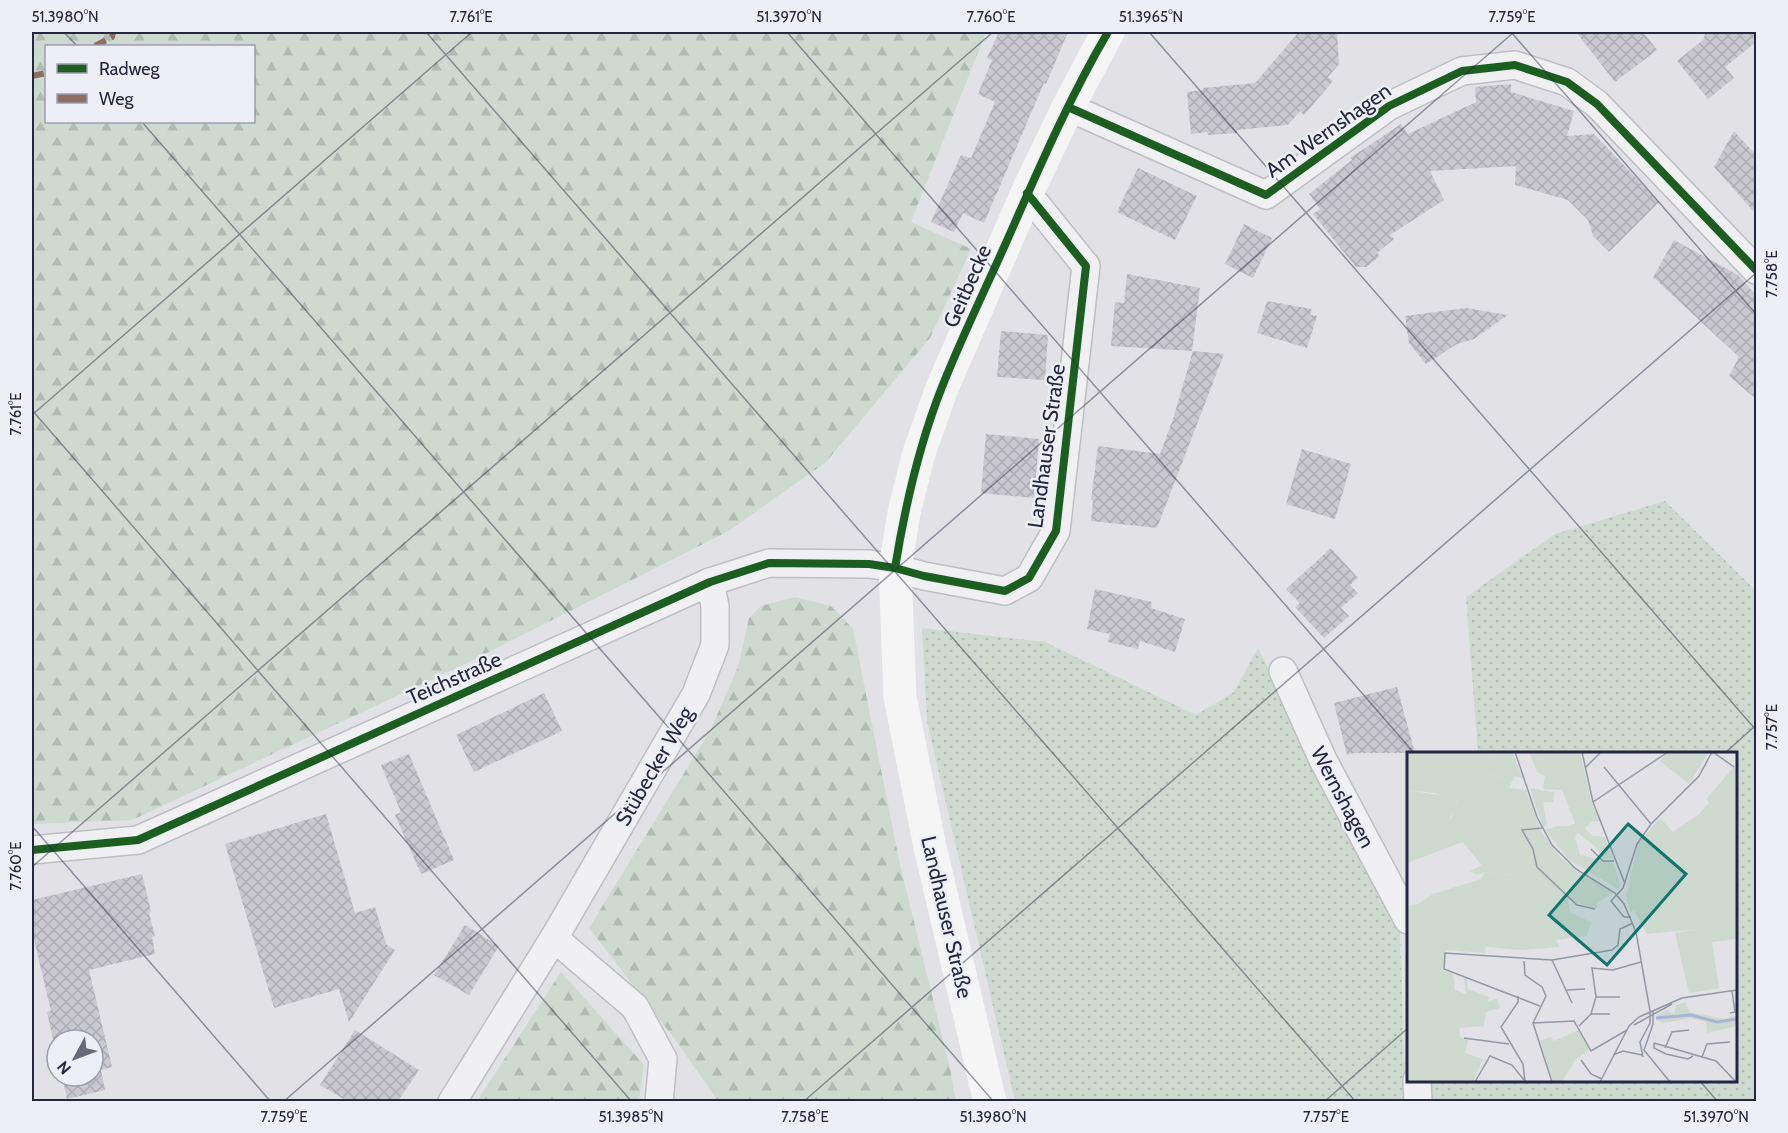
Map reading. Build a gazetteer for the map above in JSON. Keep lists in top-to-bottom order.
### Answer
{
  "streets": {
    "street": [
      "Am Wernshagen",
      "Geitbecke",
      "Landhauser Straße",
      "Teichstraße",
      "Stübecker Weg",
      "Wernshagen"
    ]
  },
  "crossings": [
    ["Am Wernshagen", "Geitbecke"],
    ["Geitbecke", "Landhauser Straße"],
    ["Geitbecke", "Teichstraße"],
    ["Landhauser Straße", "Teichstraße"],
    ["Teichstraße", "Stübecker Weg"]
  ],
  "legend": ["Radweg", "Weg"],
  "north": "bottom left",
  "coordinates": [
    "51.3980°N",
    "7.761°E",
    "51.3970°N",
    "7.760°E",
    "51.3965°N",
    "7.759°E",
    "7.758°E",
    "7.757°E",
    "51.3985°N"
  ]
}
